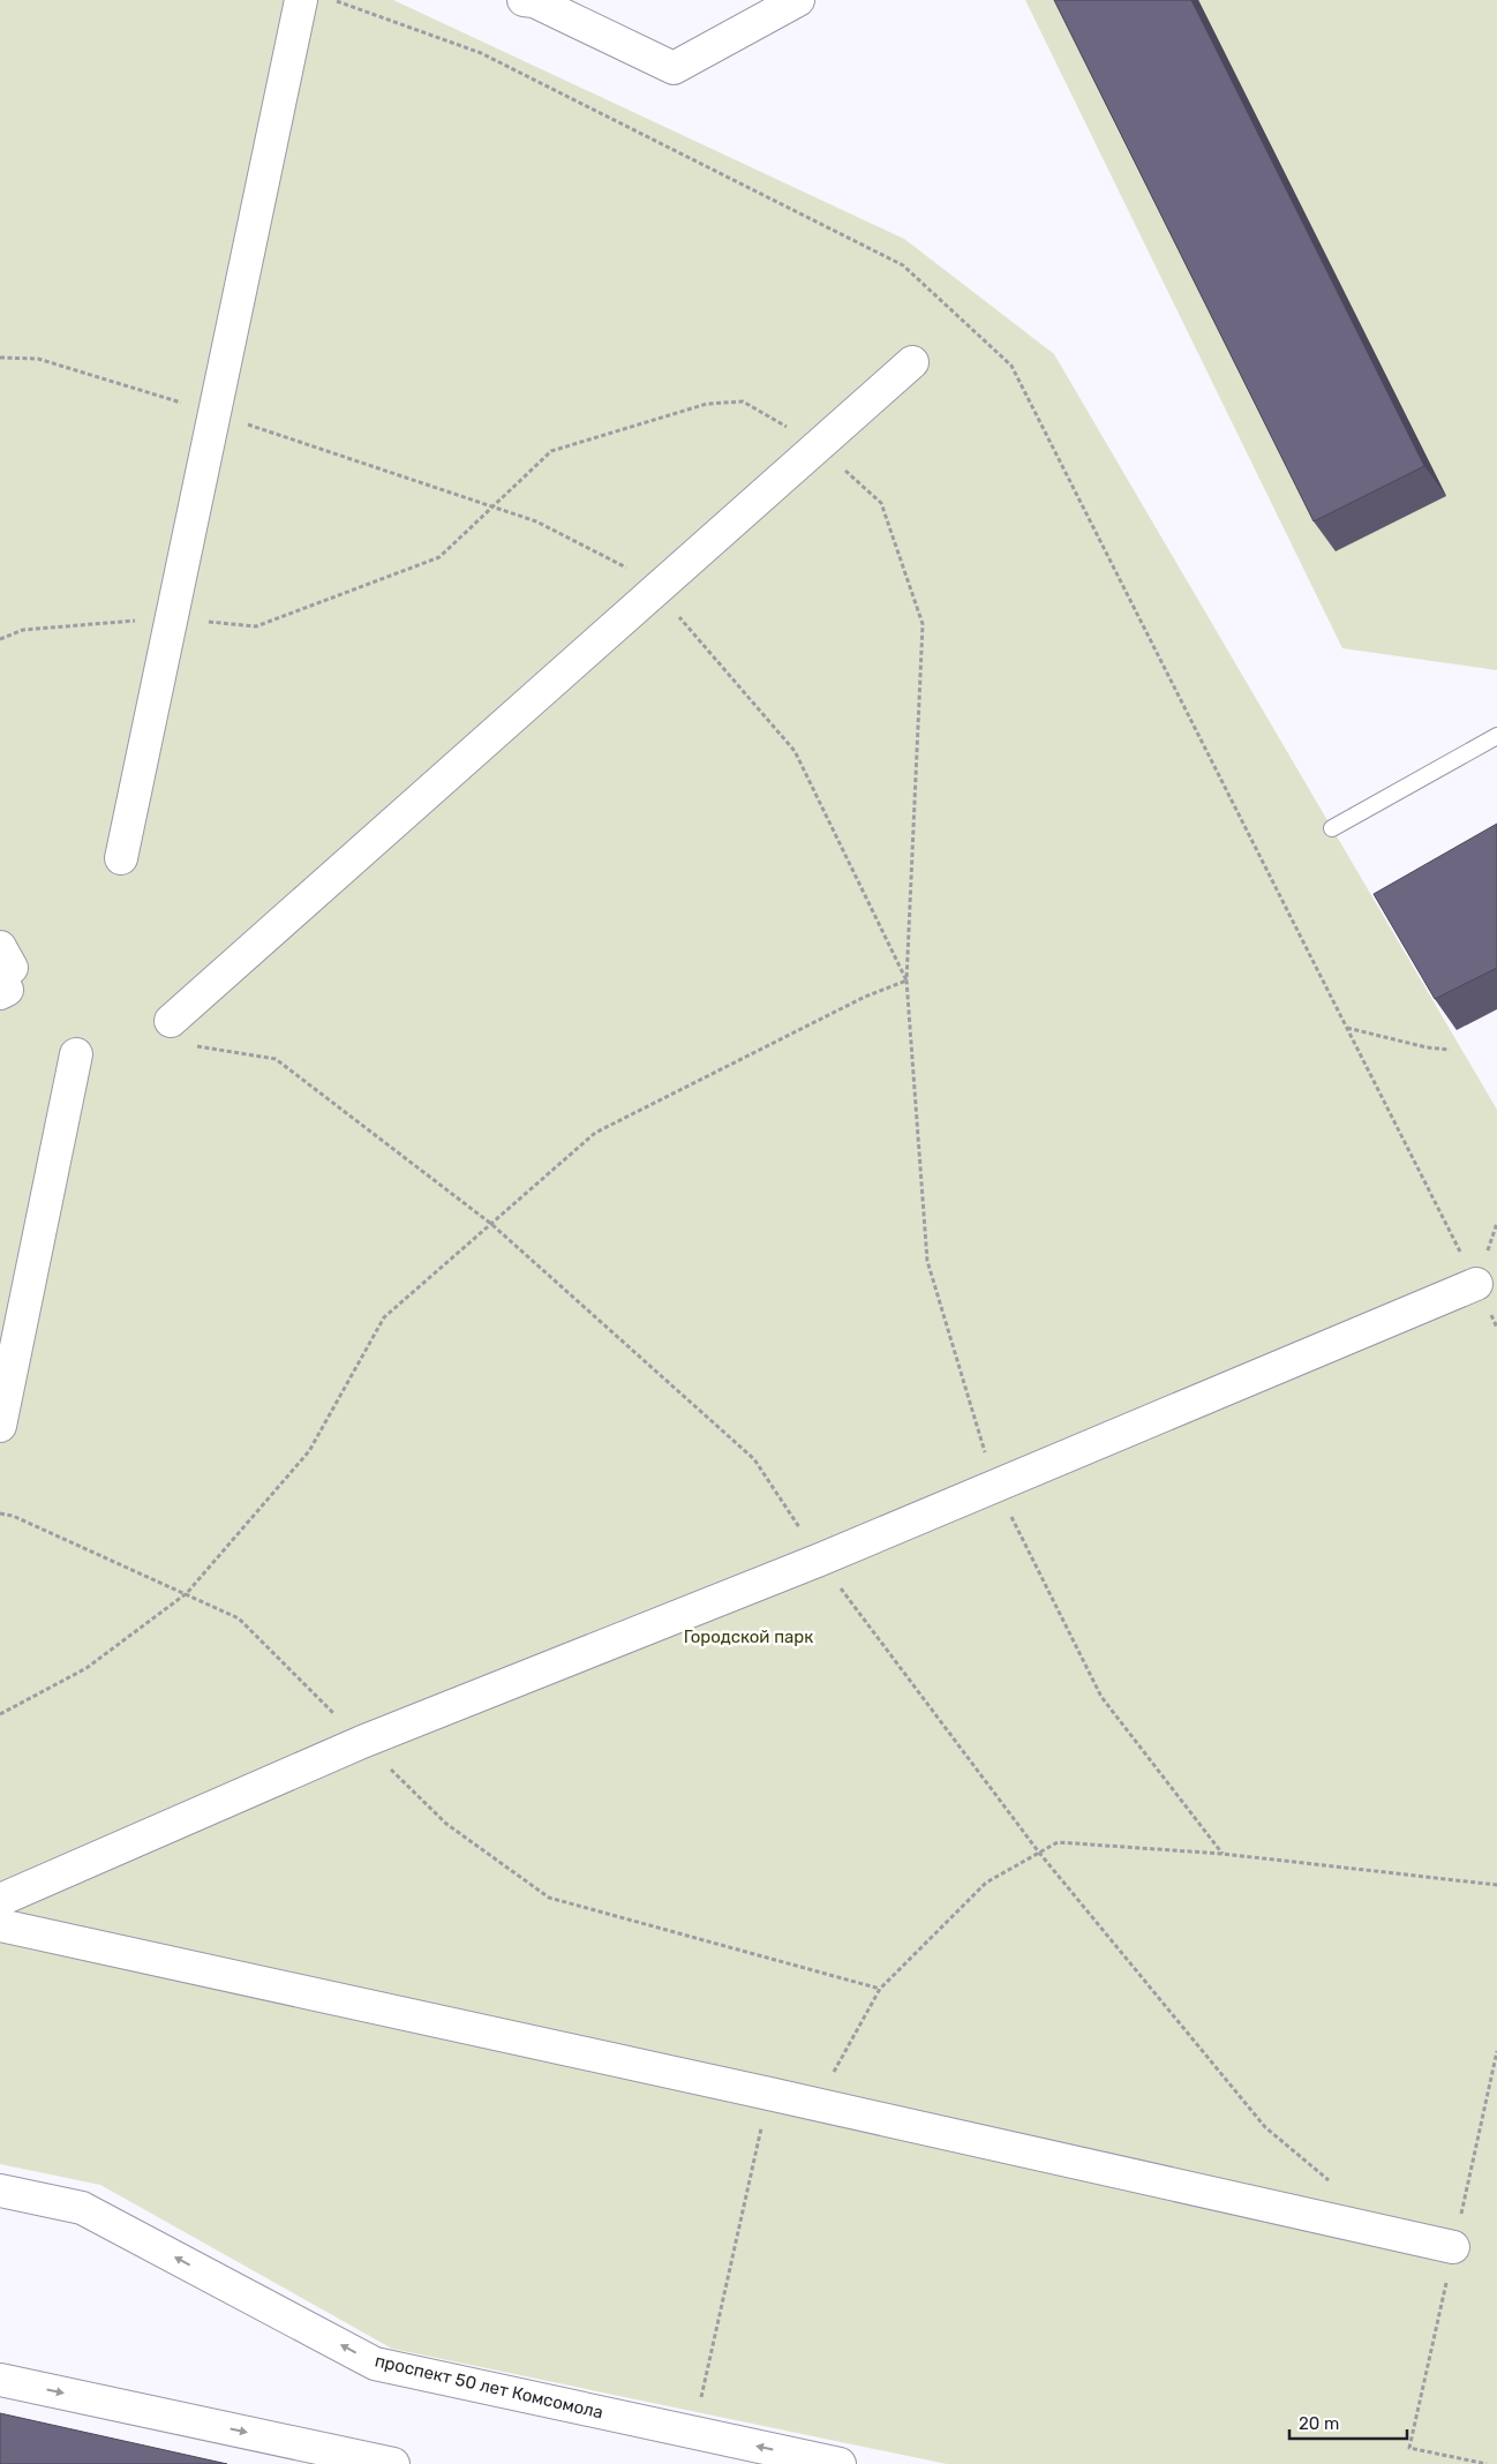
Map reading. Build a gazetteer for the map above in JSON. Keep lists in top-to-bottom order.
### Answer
{
  "streets": {
    "street": ["проспект 50 лет Комсомола"]
  },
  "parks": ["Городской парк"],
  "scale_bar": "20 m"
}
